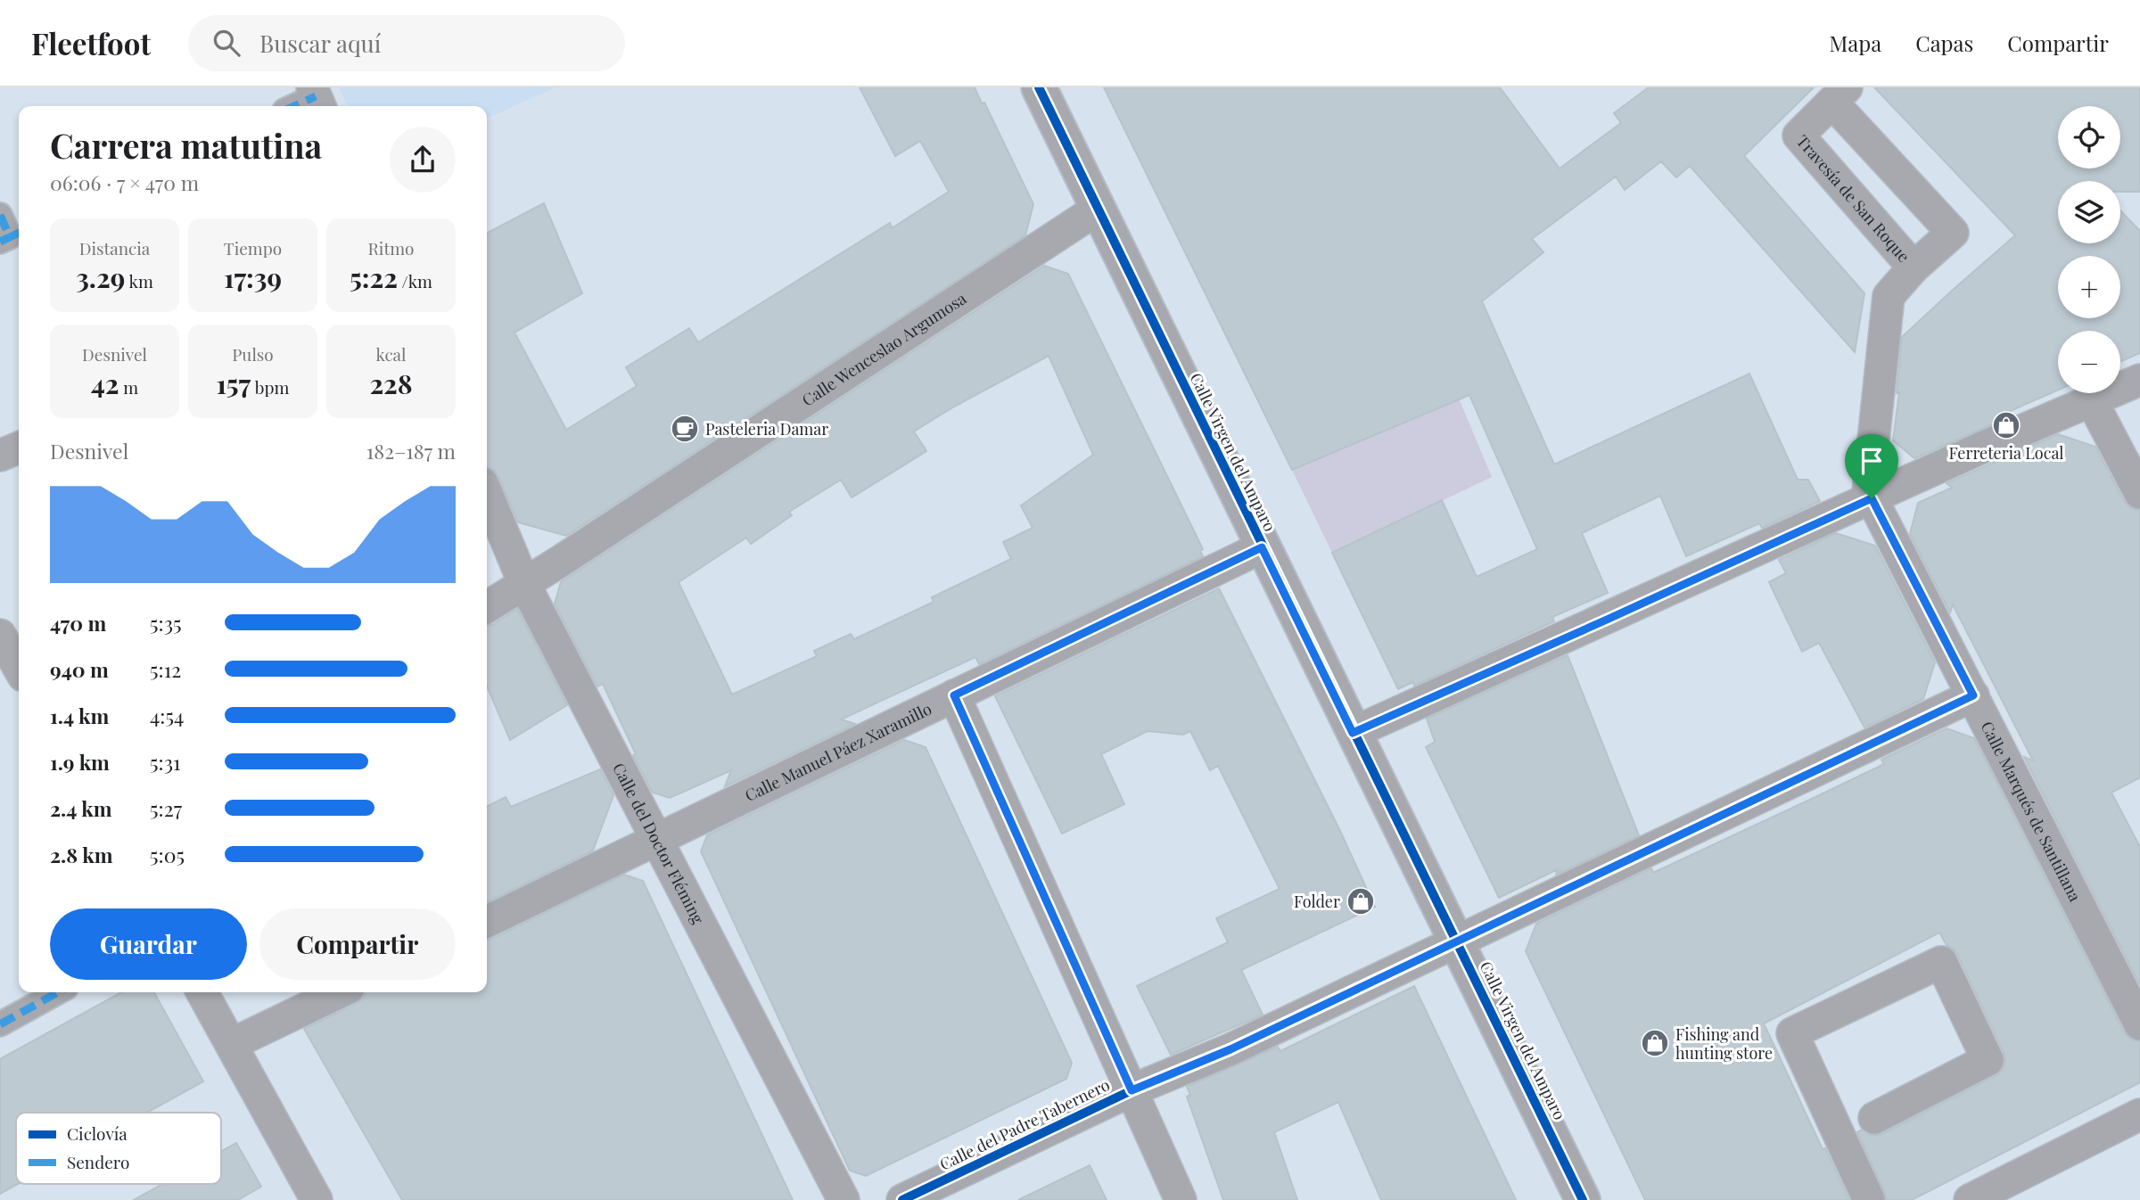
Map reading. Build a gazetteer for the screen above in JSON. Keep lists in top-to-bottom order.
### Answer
{
  "streets": {
    "street": [
      "Travesía de San Roque",
      "Calle Wenceslao Argumosa",
      "Calle Virgen del Amparo",
      "Calle Manuel Páez Xaramillo",
      "Calle Marqués de Santillana",
      "Calle del Doctor Fléming",
      "Calle del Padre Tabernero"
    ]
  },
  "crossings": [
    ["Travesía de San Roque", "Calle Marqués de Santillana"],
    ["Calle Wenceslao Argumosa", "Calle Virgen del Amparo"],
    ["Calle Wenceslao Argumosa", "Calle del Doctor Fléming"],
    ["Calle Virgen del Amparo", "Calle Manuel Páez Xaramillo"],
    ["Calle Virgen del Amparo", "Calle del Padre Tabernero"],
    ["Calle Manuel Páez Xaramillo", "Calle del Doctor Fléming"],
    ["Calle Marqués de Santillana", "Calle del Padre Tabernero"]
  ],
  "places": {
    "shop": ["Ferreteria Local", "Folder", "Fishing and hunting store"],
    "cafe": ["Pasteleria Damar"]
  },
  "legend": ["Ciclovía", "Sendero"],
  "page": {
    "header": "Fleetfoot",
    "search": "Buscar aquí",
    "nav": ["Mapa", "Capas", "Compartir"],
    "map_buttons": ["+", "−"],
    "heading": ["Carrera matutina", "06:06 · 7 × 470 m"],
    "stats": [
      ["Distancia", "3.29 km"],
      ["Tiempo", "17:39"],
      ["Ritmo", "5:22 /km"],
      ["Desnivel", "42 m"],
      ["Pulso", "157 bpm"],
      ["kcal", "228"]
    ],
    "chart": ["Desnivel", "182–187 m"],
    "list": [
      {
        "name": "470 m",
        "note": "5:35"
      },
      {
        "name": "940 m",
        "note": "5:12"
      },
      {
        "name": "1.4 km",
        "note": "4:54"
      },
      {
        "name": "1.9 km",
        "note": "5:31"
      },
      {
        "name": "2.4 km",
        "note": "5:27"
      },
      {
        "name": "2.8 km",
        "note": "5:05"
      }
    ],
    "buttons": ["Guardar", "Compartir"]
  }
}
